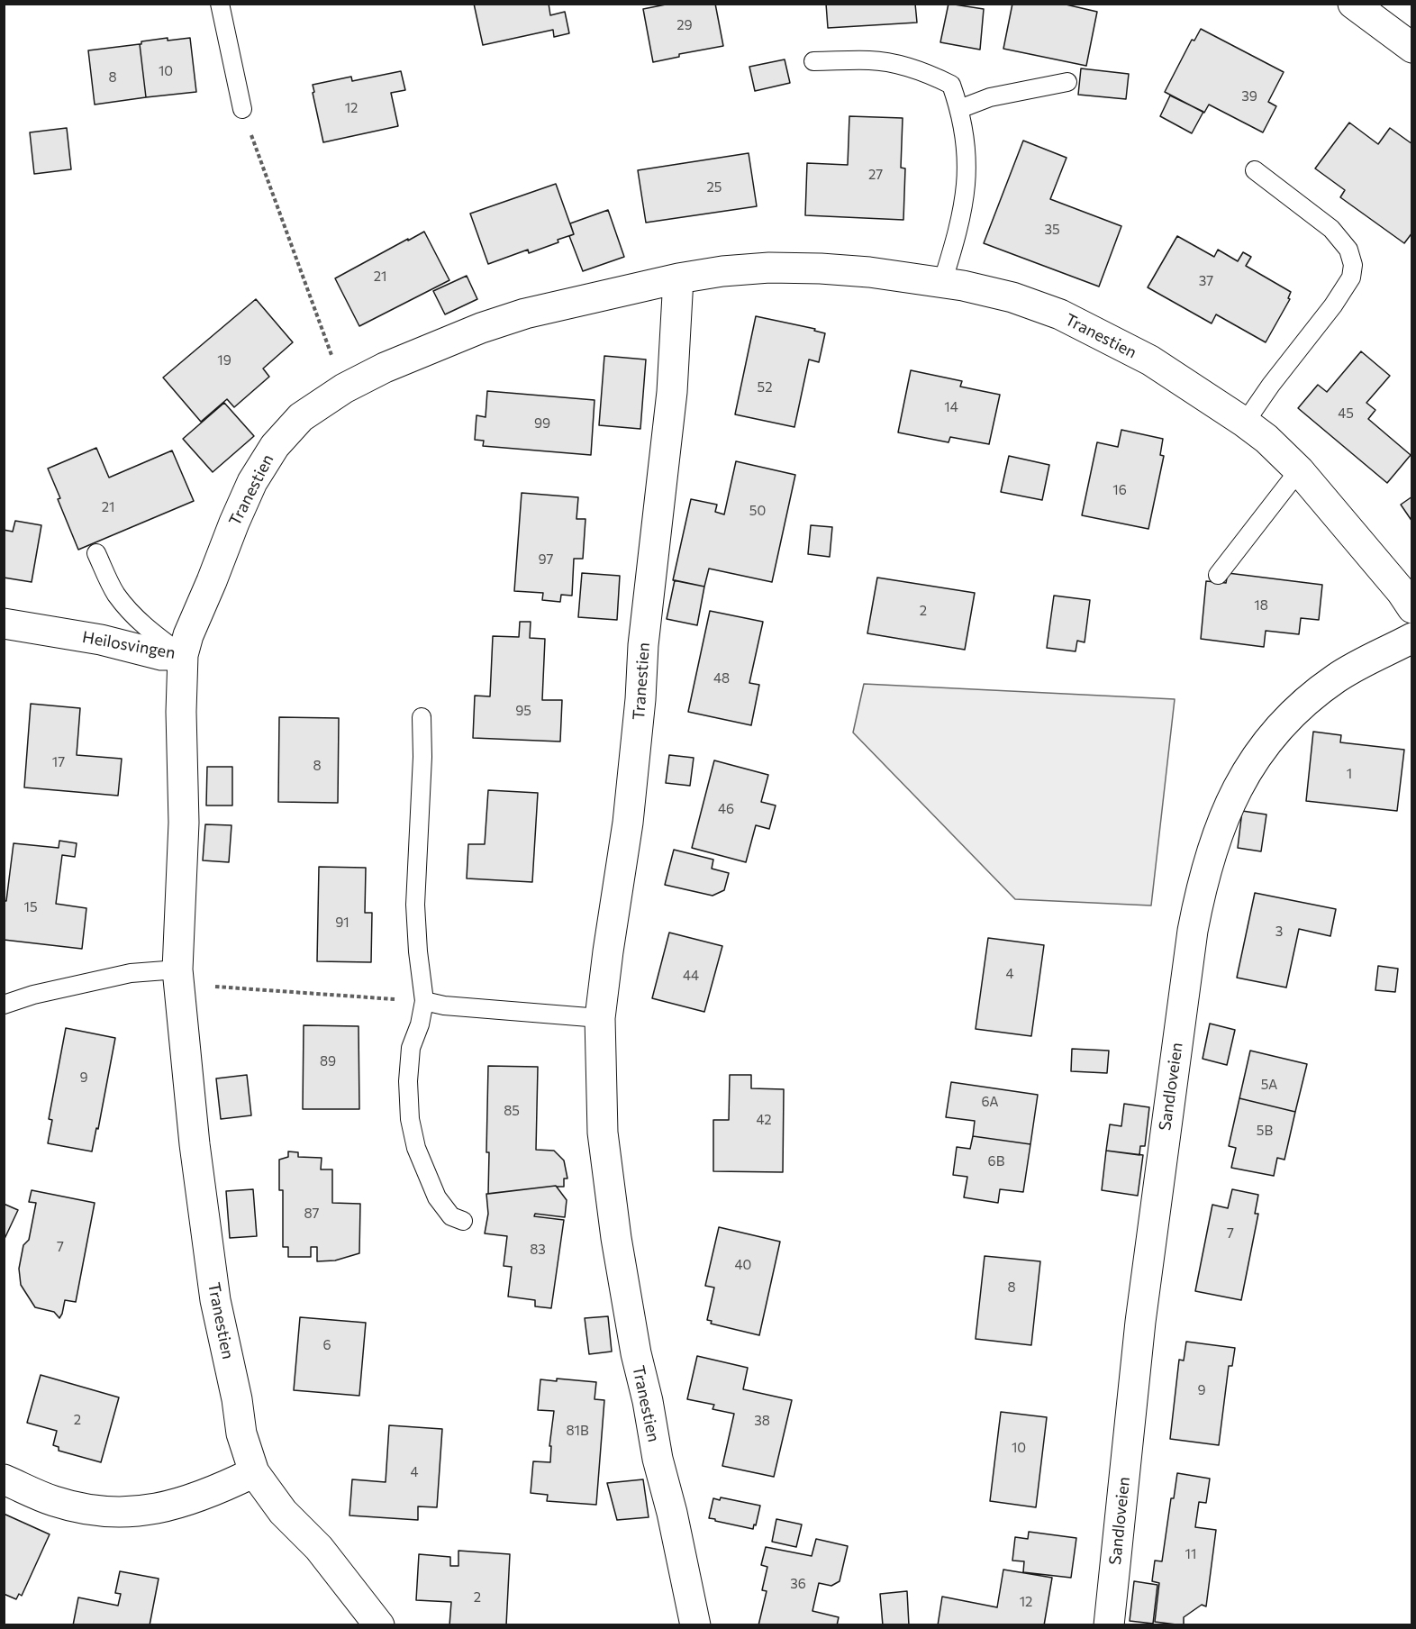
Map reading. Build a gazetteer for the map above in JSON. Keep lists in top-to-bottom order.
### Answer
{
  "streets": {
    "street": ["Tranestien", "Heilosvingen", "Sandloveien"]
  },
  "crossings": [
    ["Tranestien", "Heilosvingen"]
  ],
  "house_numbers": [
    "29",
    "10",
    "8",
    "39",
    "12",
    "27",
    "25",
    "35",
    "21",
    "37",
    "19",
    "52",
    "14",
    "45",
    "99",
    "16",
    "21",
    "50",
    "97",
    "18",
    "2",
    "48",
    "95",
    "17",
    "8",
    "1",
    "46",
    "15",
    "91",
    "3",
    "4",
    "44",
    "89",
    "9",
    "5A",
    "6A",
    "85",
    "42",
    "5B",
    "6B",
    "87",
    "7",
    "7",
    "83",
    "40",
    "8",
    "6",
    "9",
    "2",
    "38",
    "81B",
    "10",
    "4",
    "11",
    "36",
    "2",
    "12"
  ]
}
